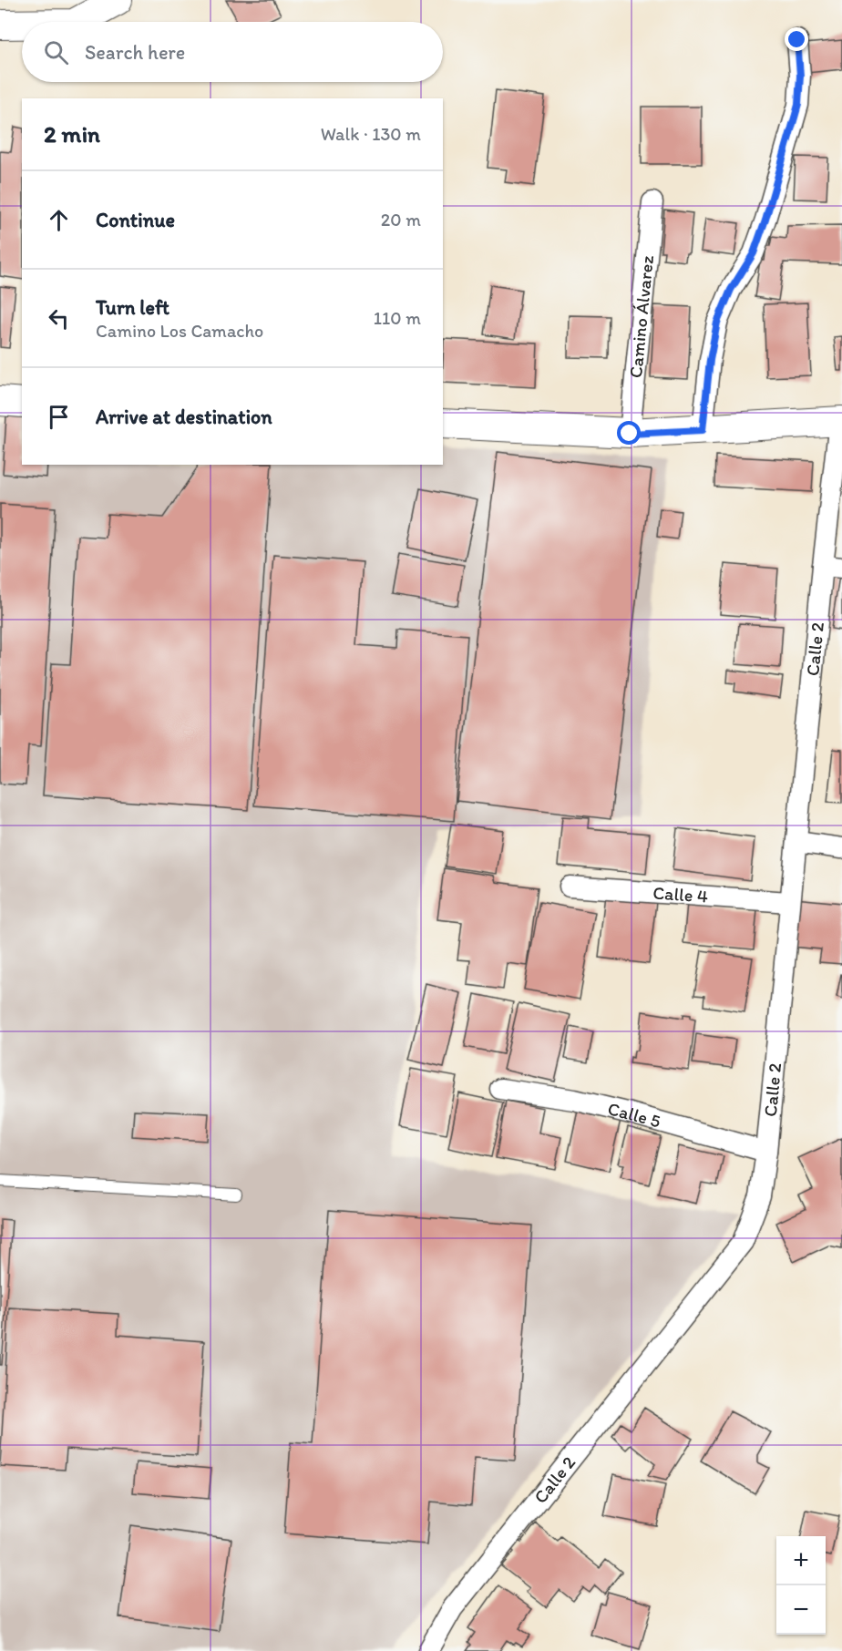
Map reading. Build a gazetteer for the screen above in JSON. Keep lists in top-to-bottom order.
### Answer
{
  "streets": {
    "street": [
      "Camino Álvarez",
      "Calle 2",
      "Calle 4",
      "Calle 5"
    ]
  },
  "crossings": [
    ["Calle 2", "Calle 4"],
    ["Calle 2", "Calle 5"]
  ],
  "page": {
    "search": "Search here",
    "heading": ["2 min", "Walk · 130 m"],
    "list": [
      ["Continue", "20 m"],
      ["Turn left", "Camino Los Camacho", "110 m"],
      "Arrive at destination"
    ],
    "map_buttons": ["+", "−"]
  }
}
